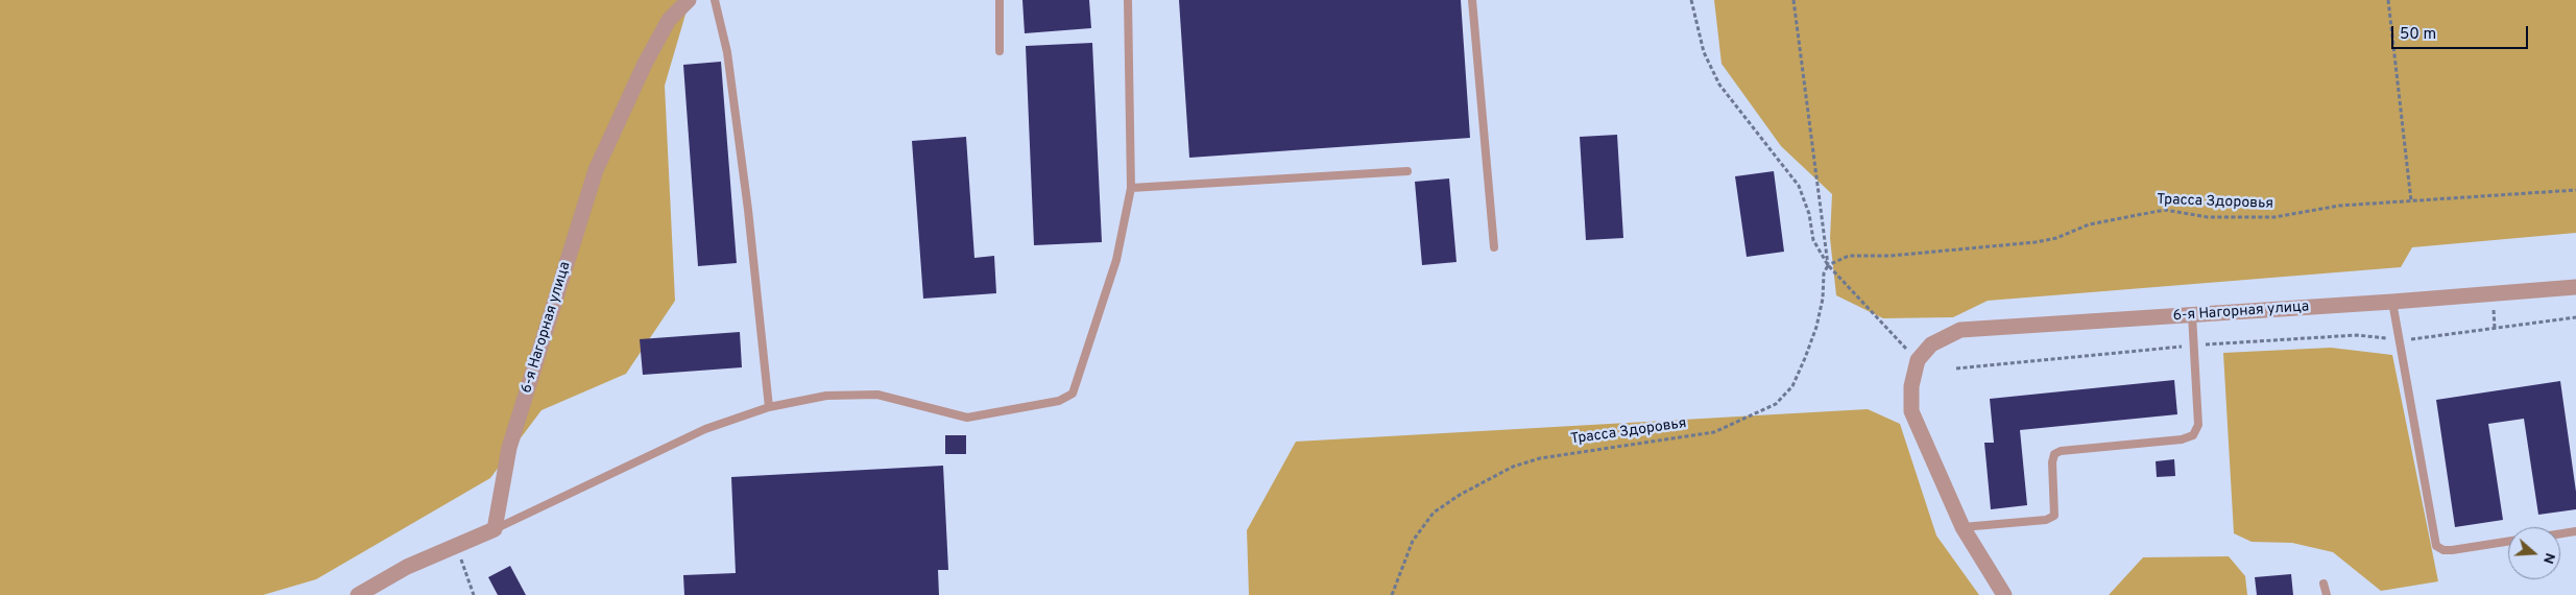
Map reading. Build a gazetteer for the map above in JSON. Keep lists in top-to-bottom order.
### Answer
{
  "streets": {
    "street": ["6-я Нагорная улица"],
    "path": ["Трасса Здоровья"]
  },
  "scale_bar": "50 m",
  "north": "right"
}
